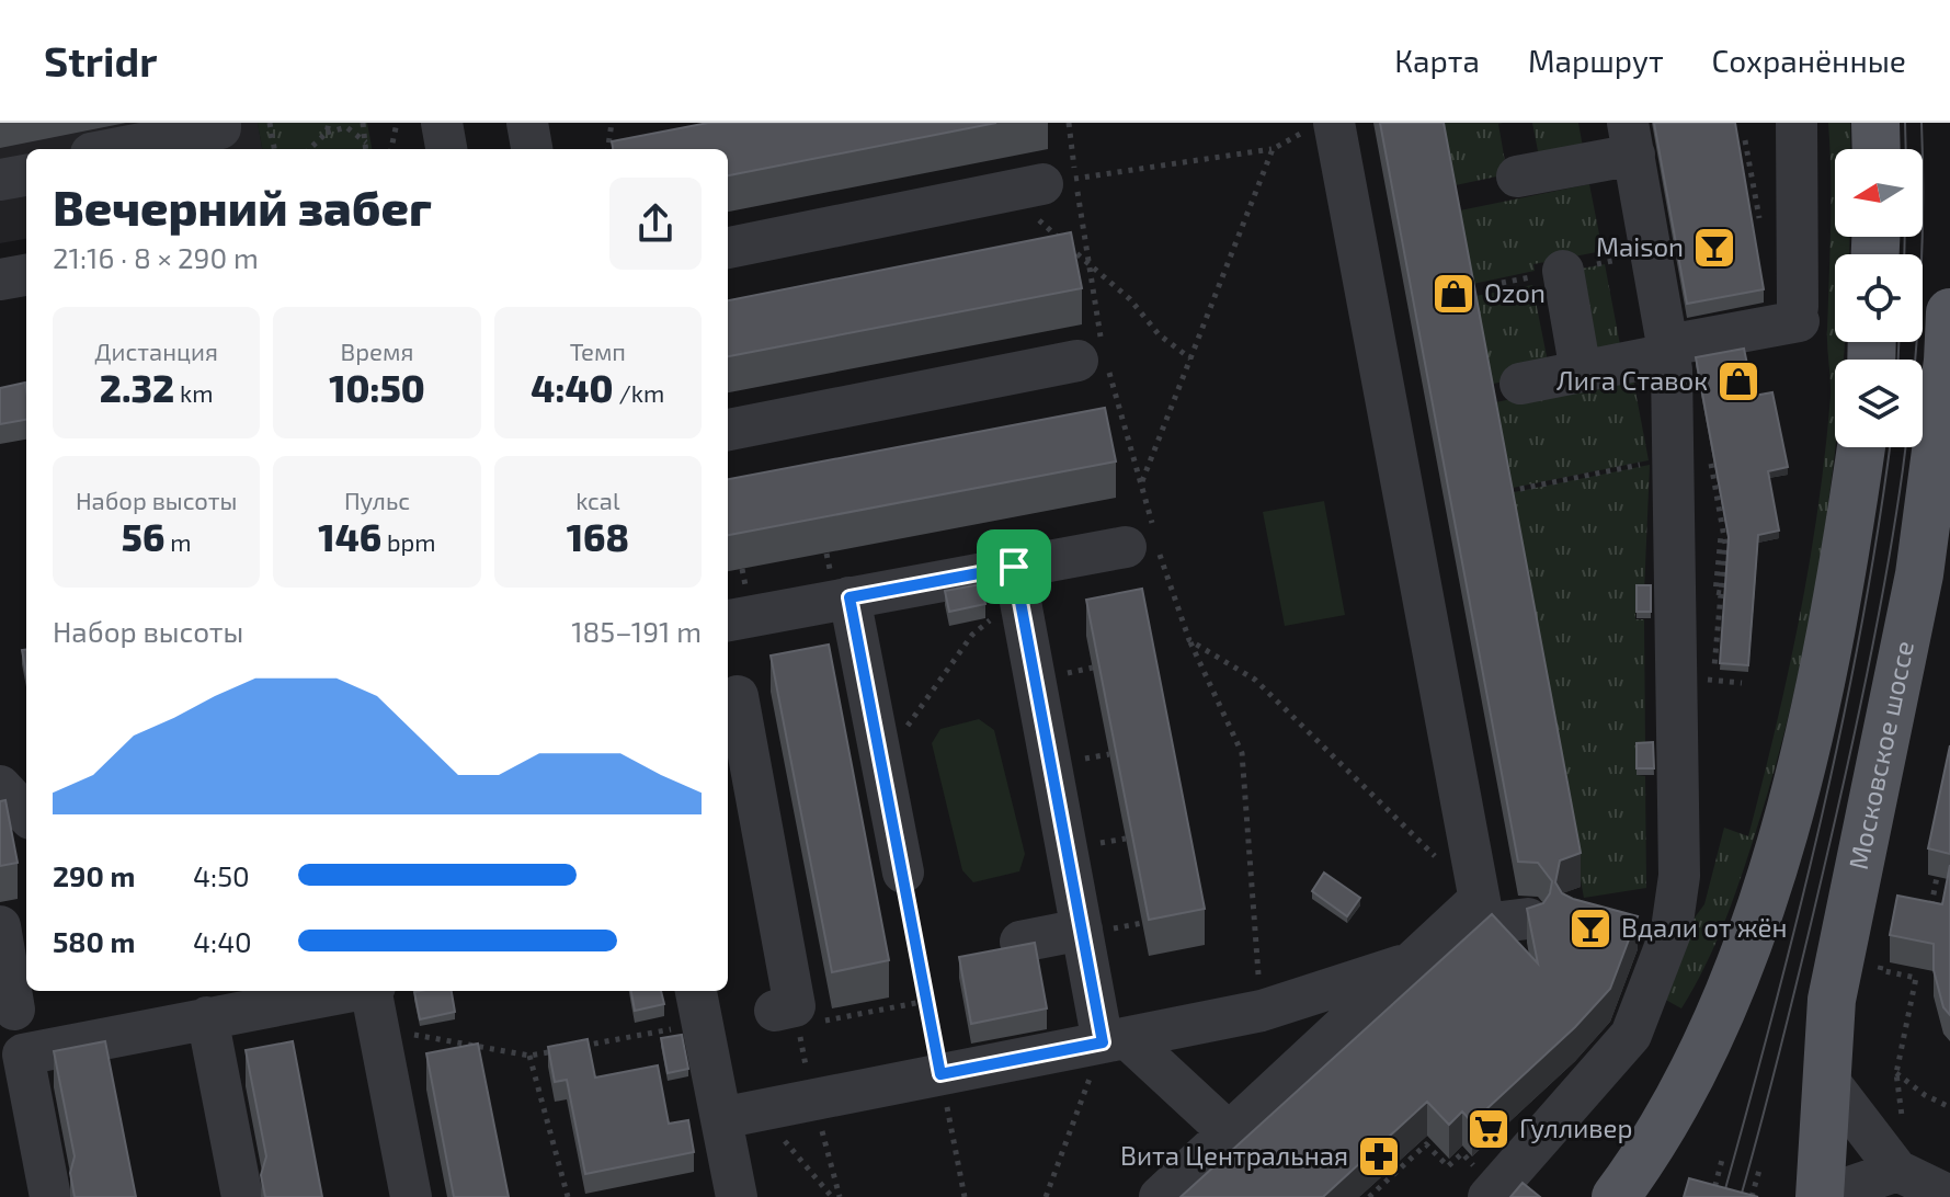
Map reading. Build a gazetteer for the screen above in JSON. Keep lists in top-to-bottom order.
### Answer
{
  "streets": {
    "main road": ["Московское шоссе"]
  },
  "places": {
    "bar": ["Maison", "Вдали от жён"],
    "shop": ["Ozon", "Лига Ставок"],
    "supermarket": ["Гулливер"],
    "pharmacy": ["Вита Центральная"]
  },
  "north": "left",
  "page": {
    "header": "Stridr",
    "nav": ["Карта", "Маршрут", "Сохранённые"],
    "heading": ["Вечерний забег", "21:16 · 8 × 290 m"],
    "stats": [
      ["Дистанция", "2.32 km"],
      ["Время", "10:50"],
      ["Темп", "4:40 /km"],
      ["Набор высоты", "56 m"],
      ["Пульс", "146 bpm"],
      ["kcal", "168"]
    ],
    "chart": ["Набор высоты", "185–191 m"],
    "list": [
      {
        "name": "290 m",
        "note": "4:50"
      },
      {
        "name": "580 m",
        "note": "4:40"
      }
    ]
  }
}
